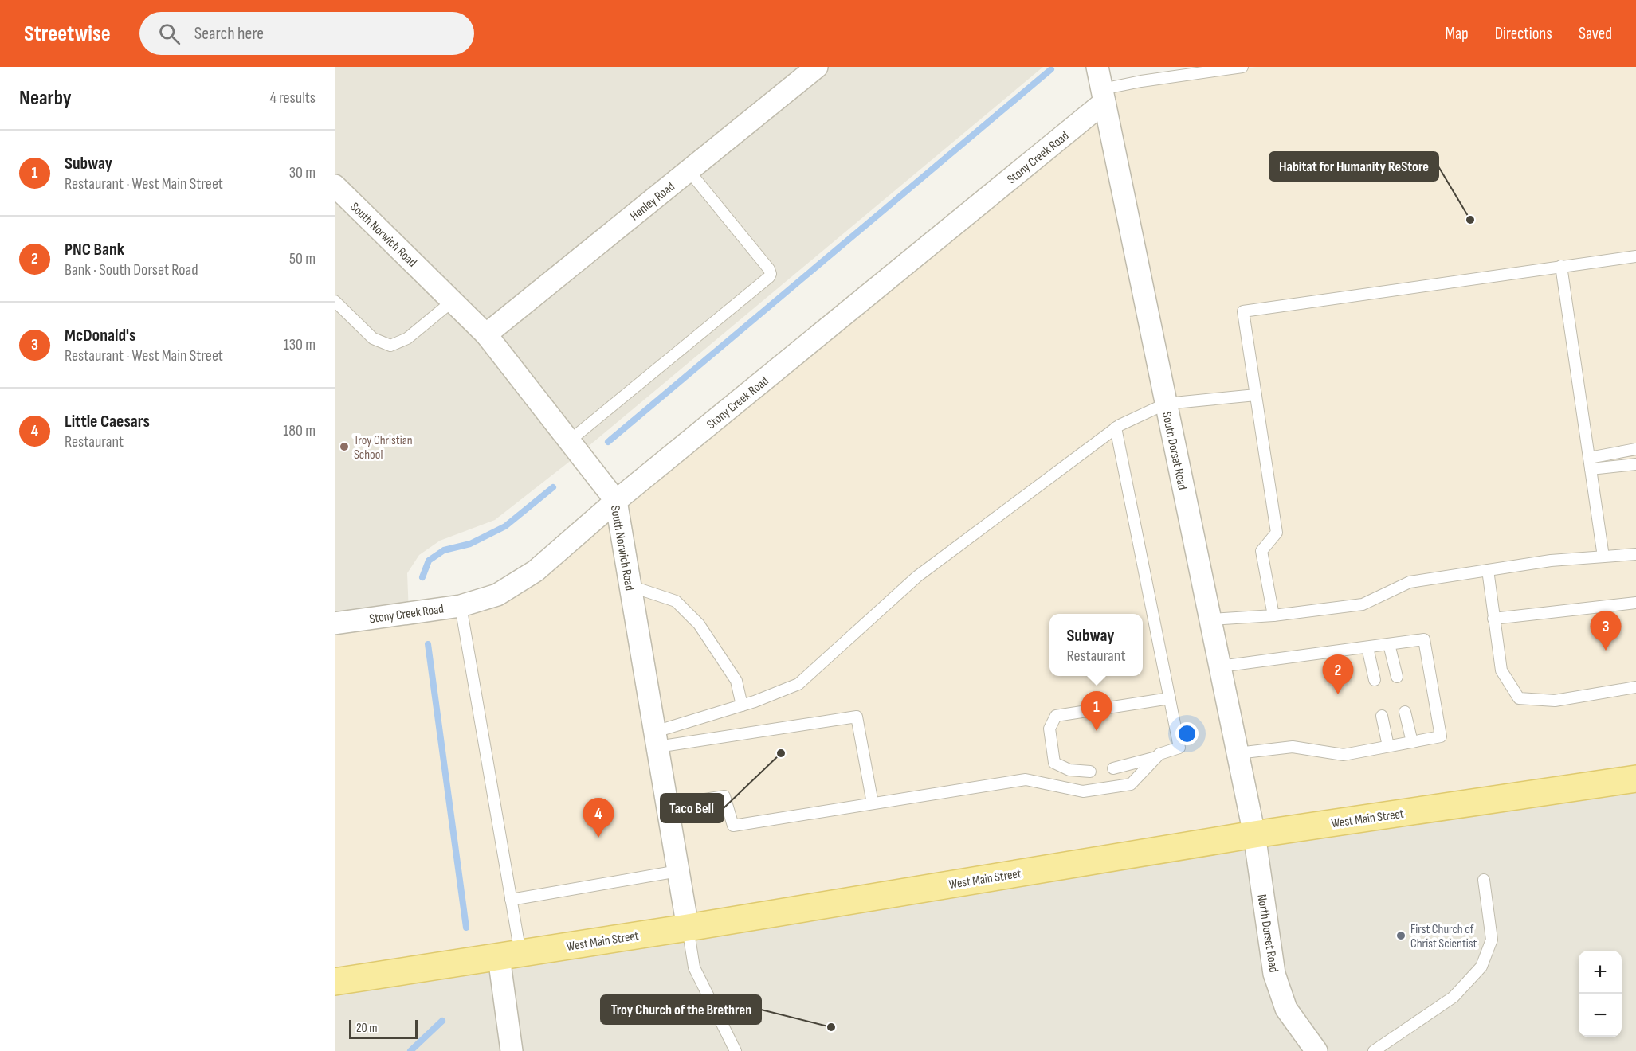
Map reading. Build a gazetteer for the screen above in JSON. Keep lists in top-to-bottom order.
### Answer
{
  "streets": {
    "main road": ["West Main Street"],
    "street": [
      "Stony Creek Road",
      "Henley Road",
      "South Norwich Road",
      "South Dorset Road",
      "North Dorset Road"
    ]
  },
  "crossings": [
    ["Stony Creek Road", "South Norwich Road"],
    ["Stony Creek Road", "South Dorset Road"],
    ["Henley Road", "South Norwich Road"],
    ["South Norwich Road", "West Main Street"],
    ["South Dorset Road", "West Main Street"],
    ["South Dorset Road", "North Dorset Road"],
    ["West Main Street", "North Dorset Road"]
  ],
  "places": [
    "Habitat for Humanity ReStore",
    "Troy Christian School",
    "Taco Bell",
    "First Church of Christ Scientist",
    "Troy Church of the Brethren"
  ],
  "scale_bar": "20 m",
  "page": {
    "header": "Streetwise",
    "search": "Search here",
    "nav": ["Map", "Directions", "Saved"],
    "heading": ["Nearby", "4 results"],
    "list": [
      {
        "mark": "1",
        "name": "Subway",
        "note": "Restaurant · West Main Street",
        "value": "30 m"
      },
      {
        "mark": "2",
        "name": "PNC Bank",
        "note": "Bank · South Dorset Road",
        "value": "50 m"
      },
      {
        "mark": "3",
        "name": "McDonald's",
        "note": "Restaurant · West Main Street",
        "value": "130 m"
      },
      {
        "mark": "4",
        "name": "Little Caesars",
        "note": "Restaurant",
        "value": "180 m"
      }
    ],
    "pins": [
      "3",
      "2",
      "1",
      "4"
    ],
    "popup": ["Subway", "Restaurant"],
    "map_buttons": ["+", "−"],
    "scale": "20 m"
  }
}
